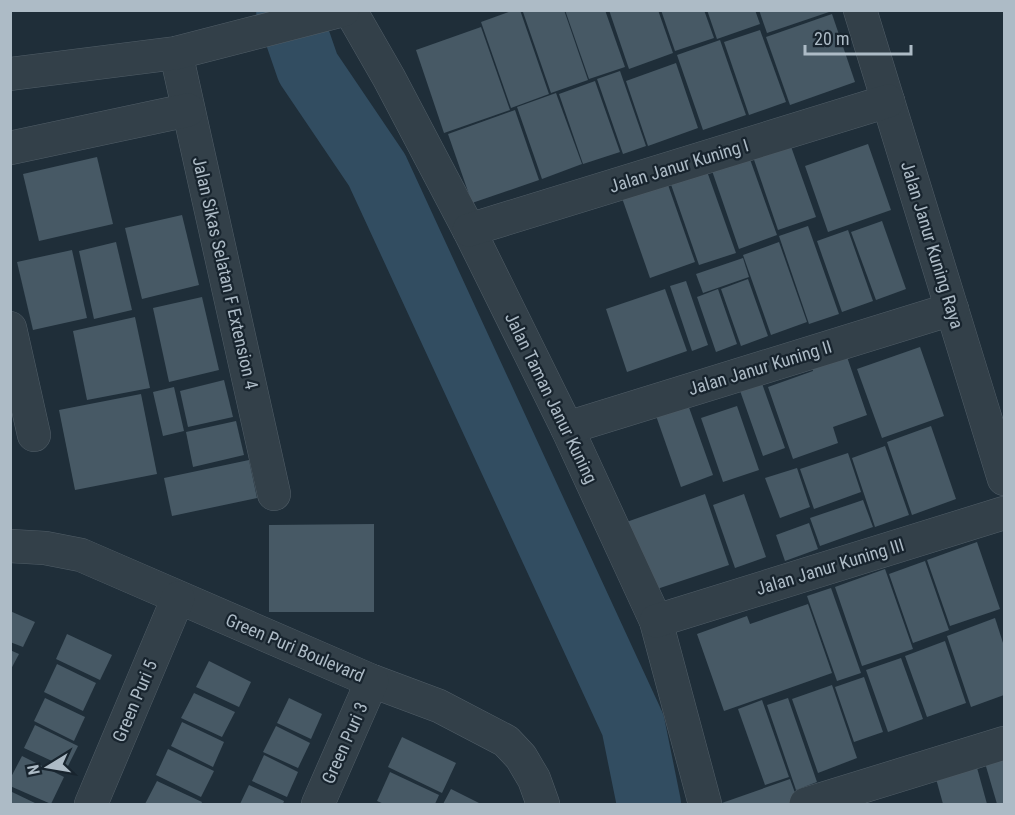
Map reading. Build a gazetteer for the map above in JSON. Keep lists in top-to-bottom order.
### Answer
{
  "streets": {
    "street": [
      "Jalan Janur Kuning I",
      "Jalan Janur Kuning Raya",
      "Jalan Sikas Selatan F Extension 4",
      "Jalan Janur Kuning II",
      "Jalan Taman Janur Kuning",
      "Jalan Janur Kuning III",
      "Green Puri Boulevard",
      "Green Puri 5",
      "Green Puri 3"
    ]
  },
  "crossings": [
    ["Jalan Janur Kuning I", "Jalan Janur Kuning Raya"],
    ["Jalan Janur Kuning I", "Jalan Taman Janur Kuning"],
    ["Jalan Janur Kuning Raya", "Jalan Janur Kuning II"],
    ["Jalan Janur Kuning II", "Jalan Taman Janur Kuning"],
    ["Jalan Taman Janur Kuning", "Jalan Janur Kuning III"],
    ["Green Puri Boulevard", "Green Puri 5"],
    ["Green Puri Boulevard", "Green Puri 3"]
  ],
  "scale_bar": "20 m",
  "north": "left"
}
